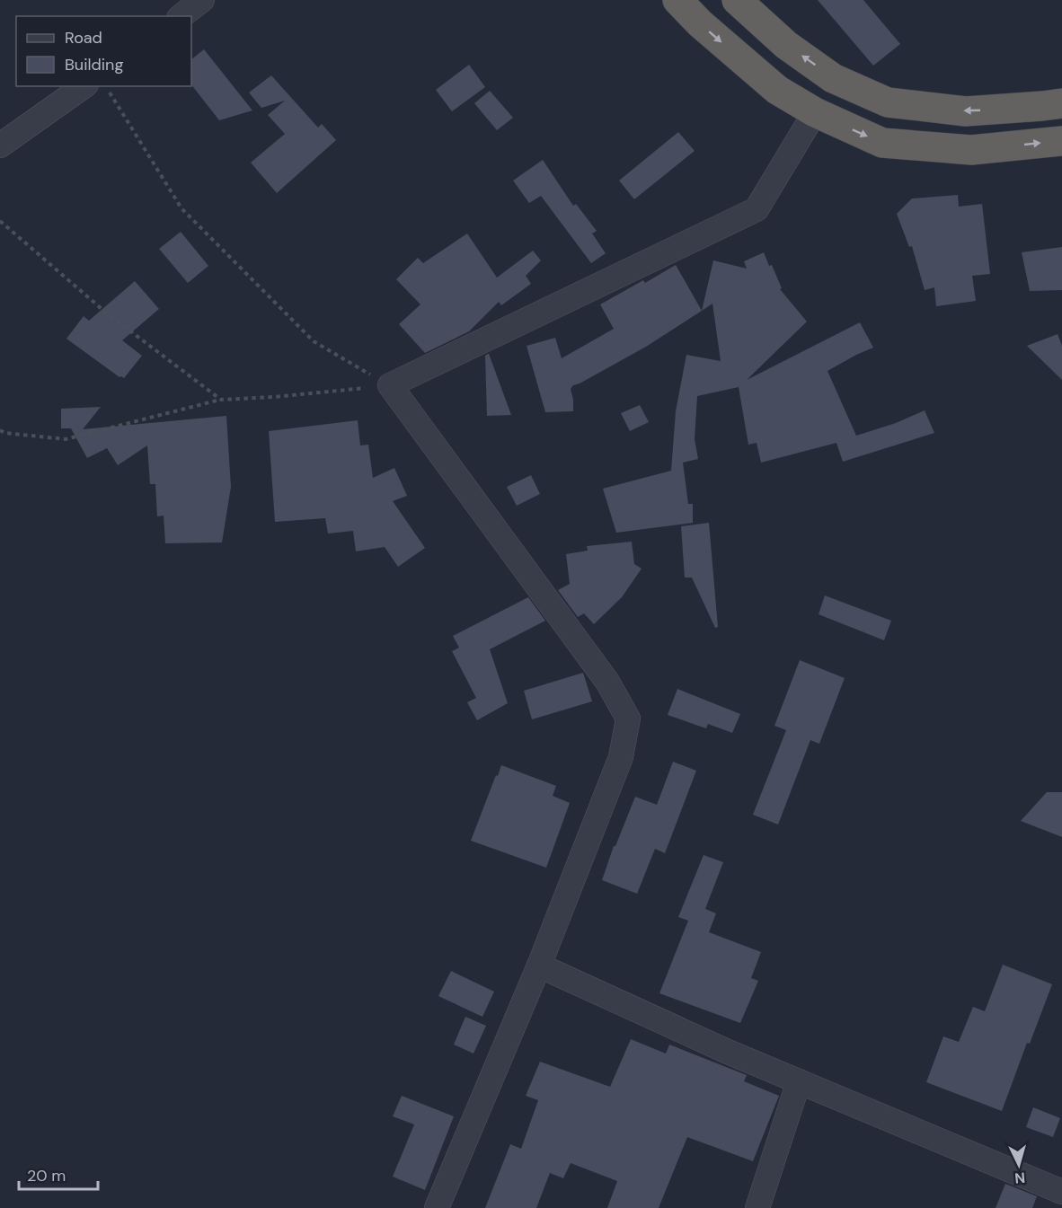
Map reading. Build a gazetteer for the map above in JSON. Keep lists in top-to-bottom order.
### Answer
{
  "legend": ["Road", "Building"],
  "scale_bar": "20 m",
  "north": "bottom"
}
